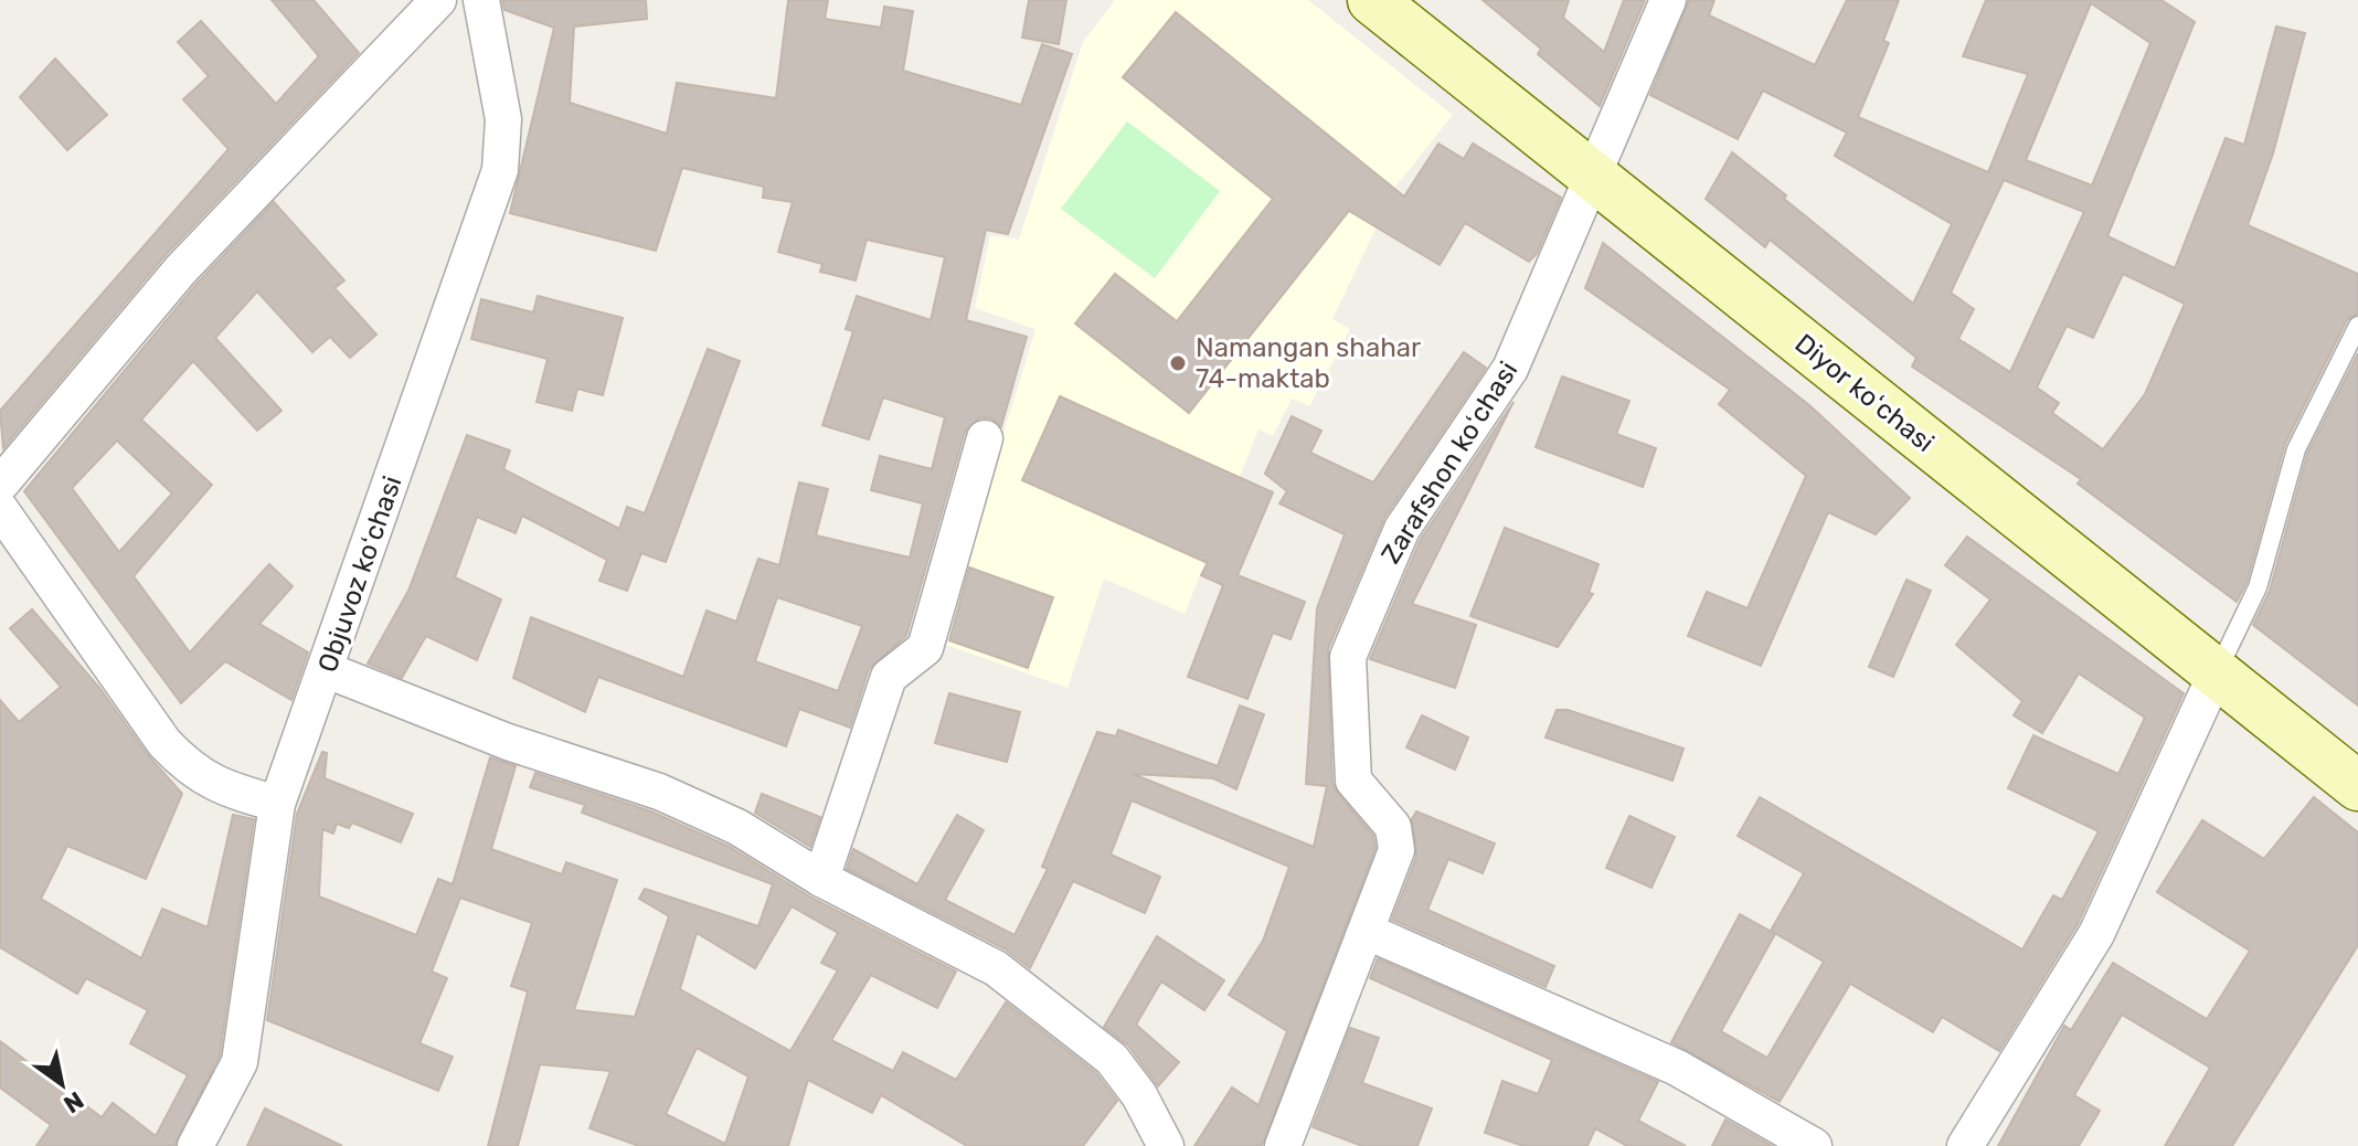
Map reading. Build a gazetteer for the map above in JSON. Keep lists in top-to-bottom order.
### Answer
{
  "streets": {
    "main road": ["Diyor koʻchasi"],
    "street": ["Zarafshon koʻchasi", "Objuvoz koʻchasi"]
  },
  "crossings": [
    ["Diyor koʻchasi", "Zarafshon koʻchasi"]
  ],
  "places": ["Namangan shahar 74-maktab"],
  "north": "bottom right"
}
